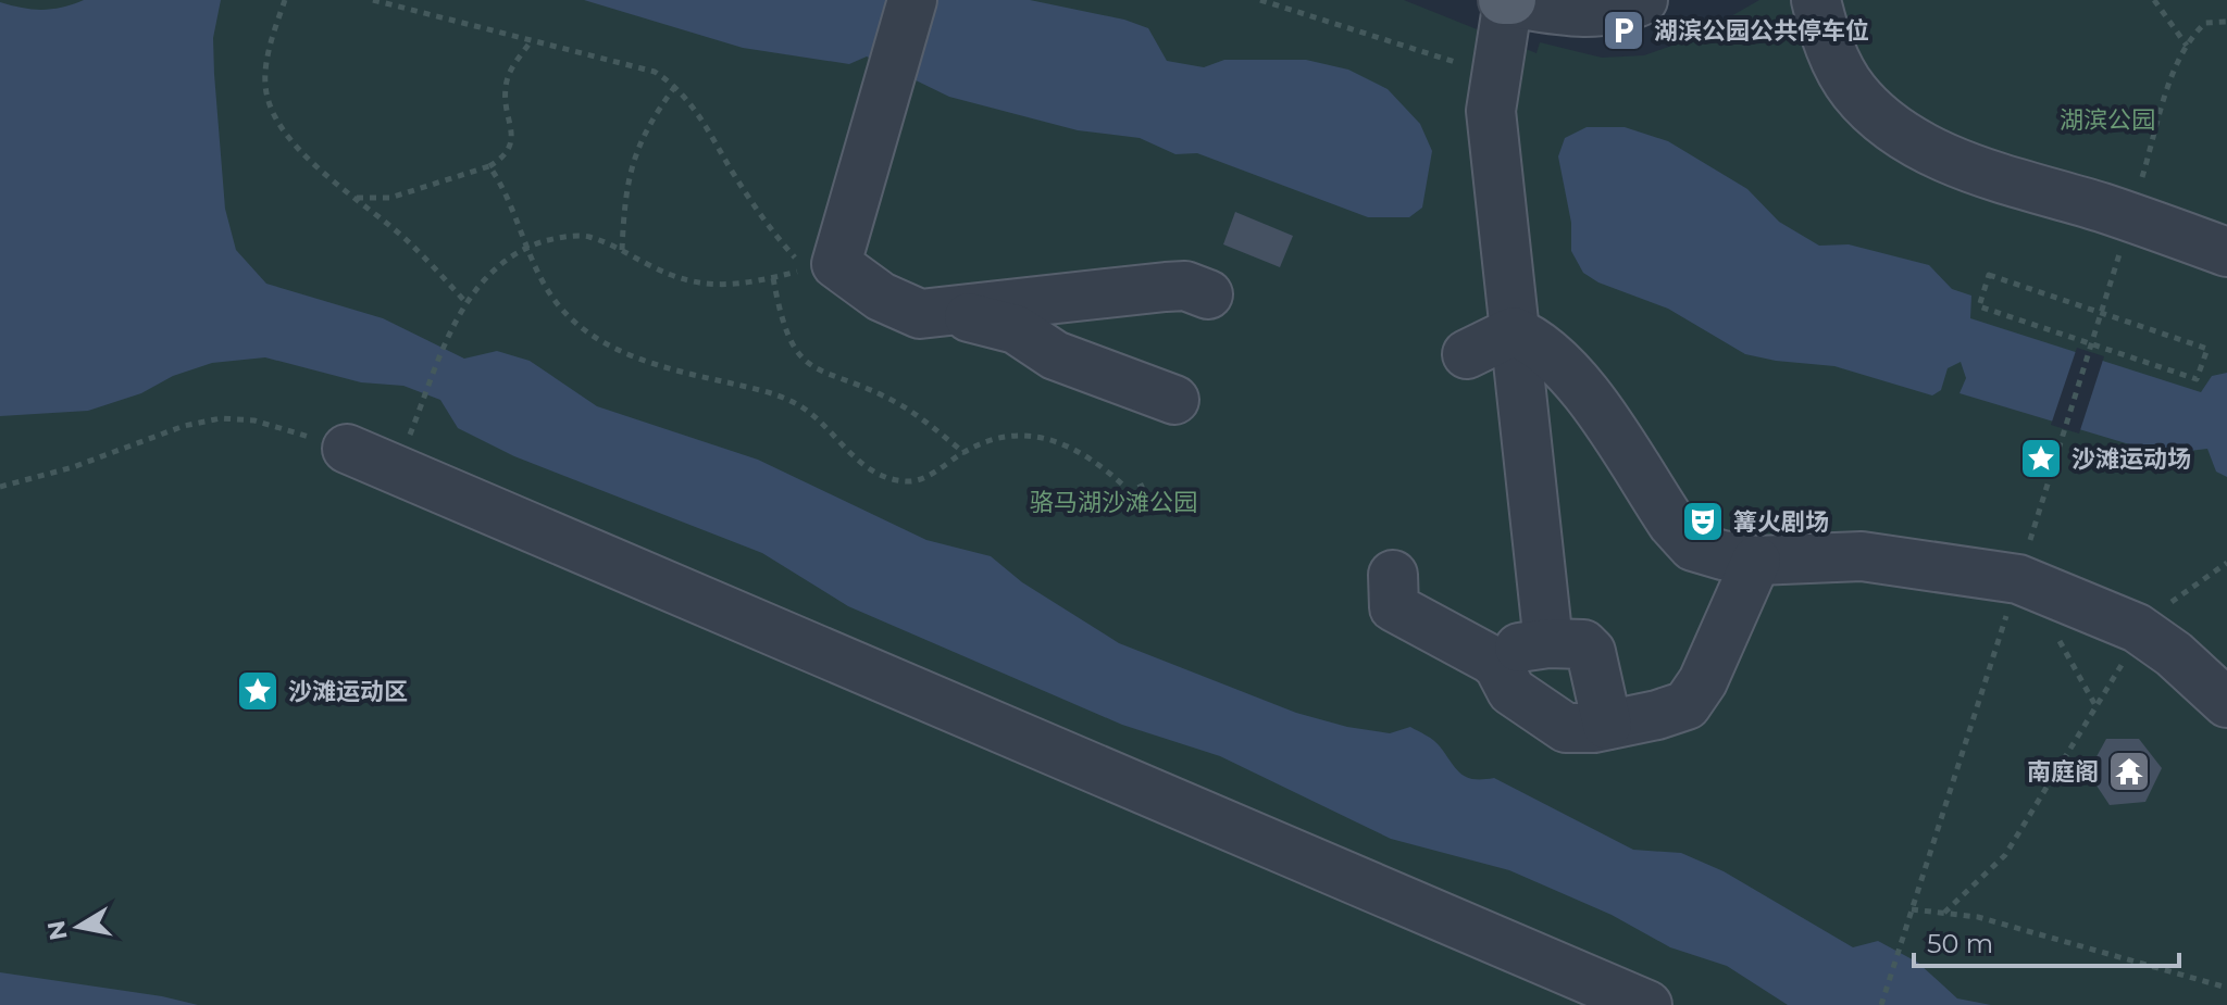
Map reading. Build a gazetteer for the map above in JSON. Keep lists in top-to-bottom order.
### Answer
{
  "parks": ["湖滨公园", "骆马湖沙滩公园"],
  "places": {
    "parking": ["湖滨公园公共停车位"],
    "place": ["沙滩运动场", "沙滩运动区"],
    "theatre": ["篝火剧场"],
    "temple": ["南庭阁"]
  },
  "scale_bar": "50 m",
  "north": "left"
}
